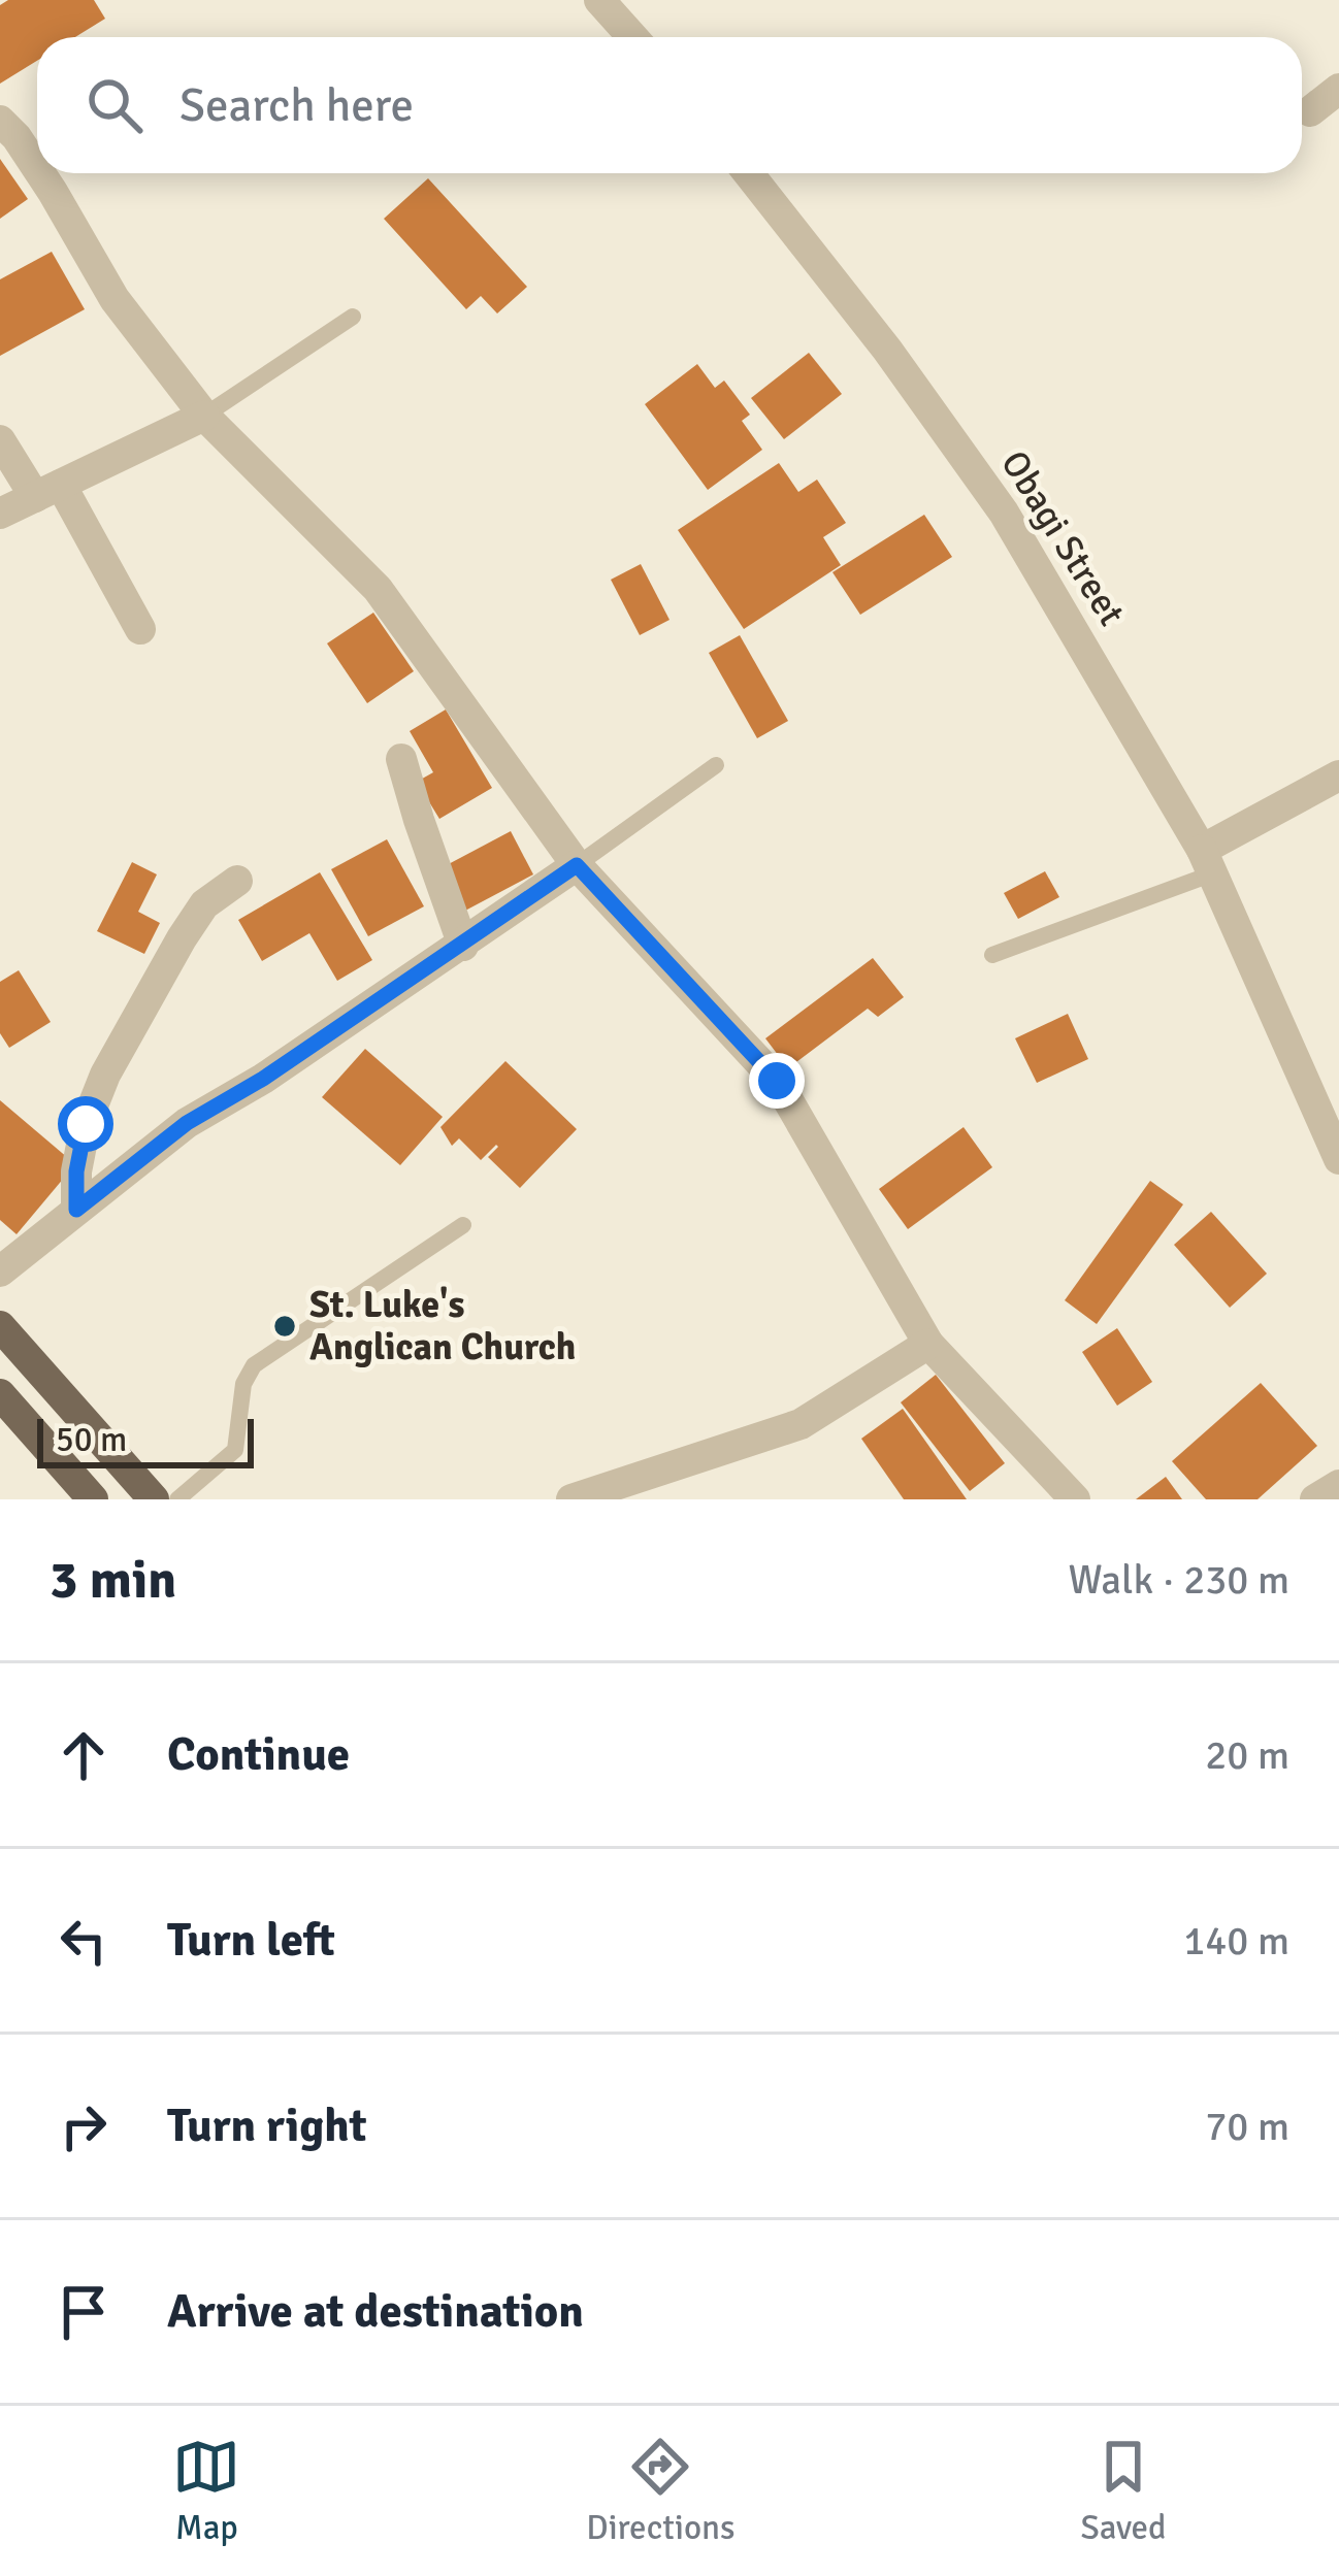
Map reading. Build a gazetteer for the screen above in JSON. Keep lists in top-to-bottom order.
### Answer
{
  "streets": {
    "street": ["Obagi Street"]
  },
  "places": ["St. Luke's Anglican Church"],
  "scale_bar": "50 m",
  "page": {
    "search": "Search here",
    "scale": "50 m",
    "heading": ["3 min", "Walk · 230 m"],
    "list": [
      ["Continue", "20 m"],
      ["Turn left", "140 m"],
      ["Turn right", "70 m"],
      "Arrive at destination"
    ],
    "nav": ["Map", "Directions", "Saved"]
  }
}
